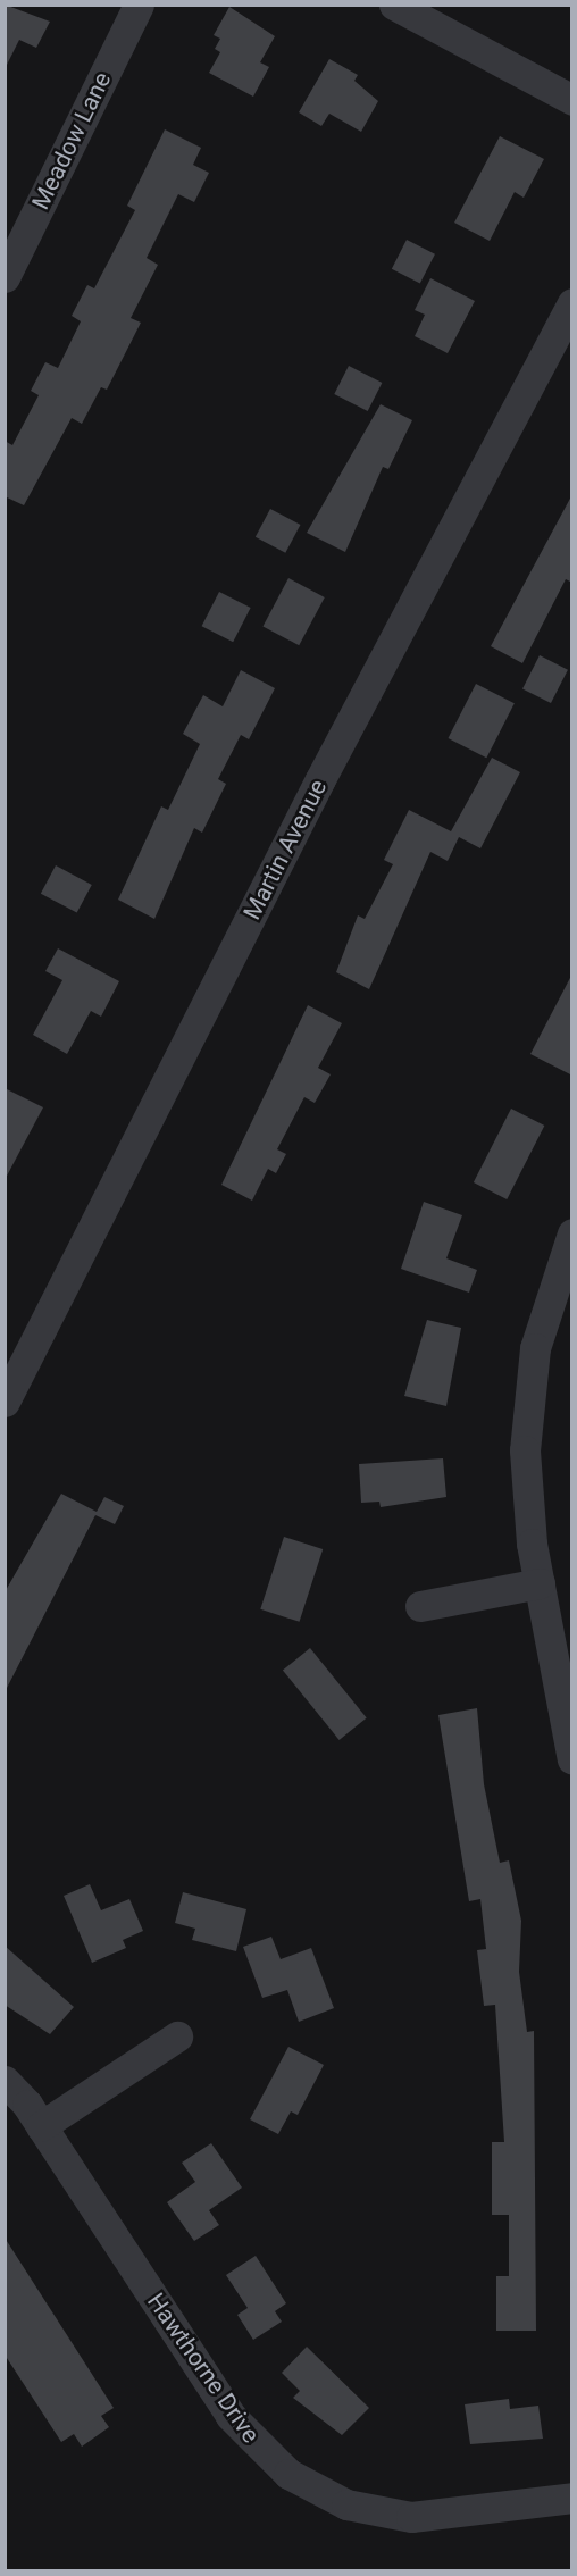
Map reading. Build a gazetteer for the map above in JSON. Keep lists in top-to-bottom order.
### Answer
{
  "streets": {
    "street": ["Meadow Lane", "Martin Avenue", "Hawthorne Drive"]
  }
}
